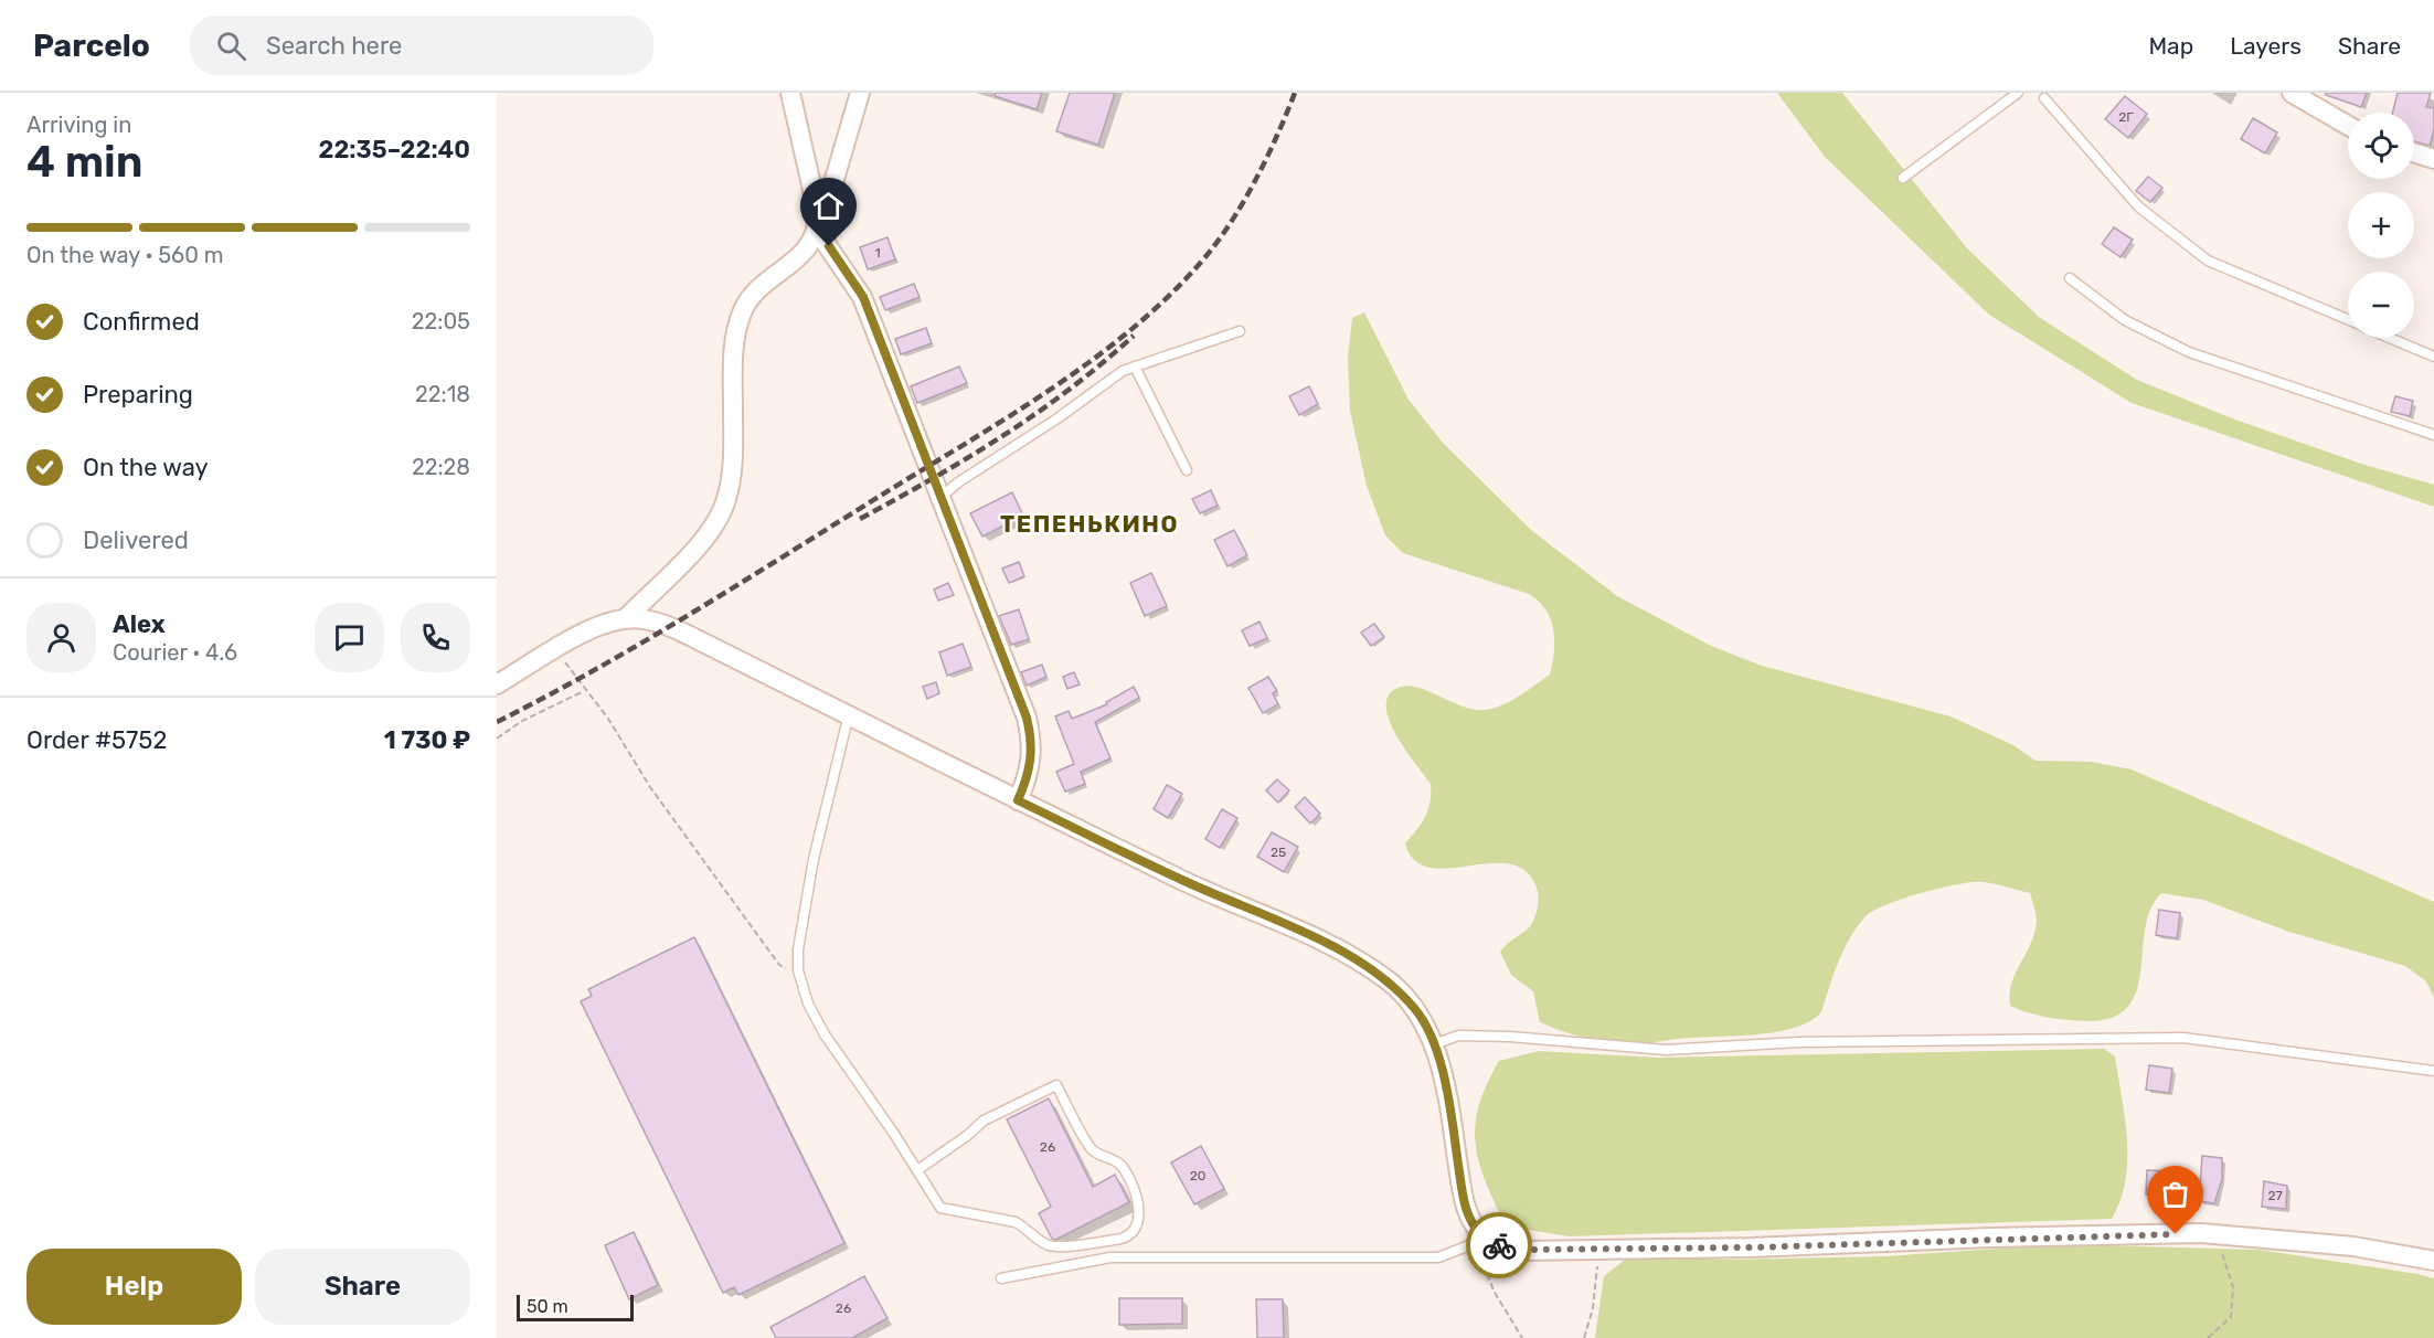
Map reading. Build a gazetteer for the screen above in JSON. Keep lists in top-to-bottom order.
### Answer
{
  "districts": ["ТЕПЕНЬКИНО"],
  "house_numbers": [
    "2Г",
    "1",
    "25",
    "26",
    "20",
    "27",
    "26"
  ],
  "scale_bar": "50 m",
  "page": {
    "header": "Parcelo",
    "search": "Search here",
    "nav": ["Map", "Layers", "Share"],
    "heading": ["4 min", "Arriving in", "22:35–22:40"],
    "panel": [
      "Alex",
      "Courier · 4.6",
      "Order #5752",
      "1 730 ₽"
    ],
    "map_buttons": ["+", "−"],
    "bar": "On the way · 560 m",
    "list": [
      ["Confirmed", "22:05"],
      ["Preparing", "22:18"],
      ["On the way", "22:28"],
      "Delivered"
    ],
    "buttons": ["Help", "Share"],
    "scale": "50 m"
  }
}
